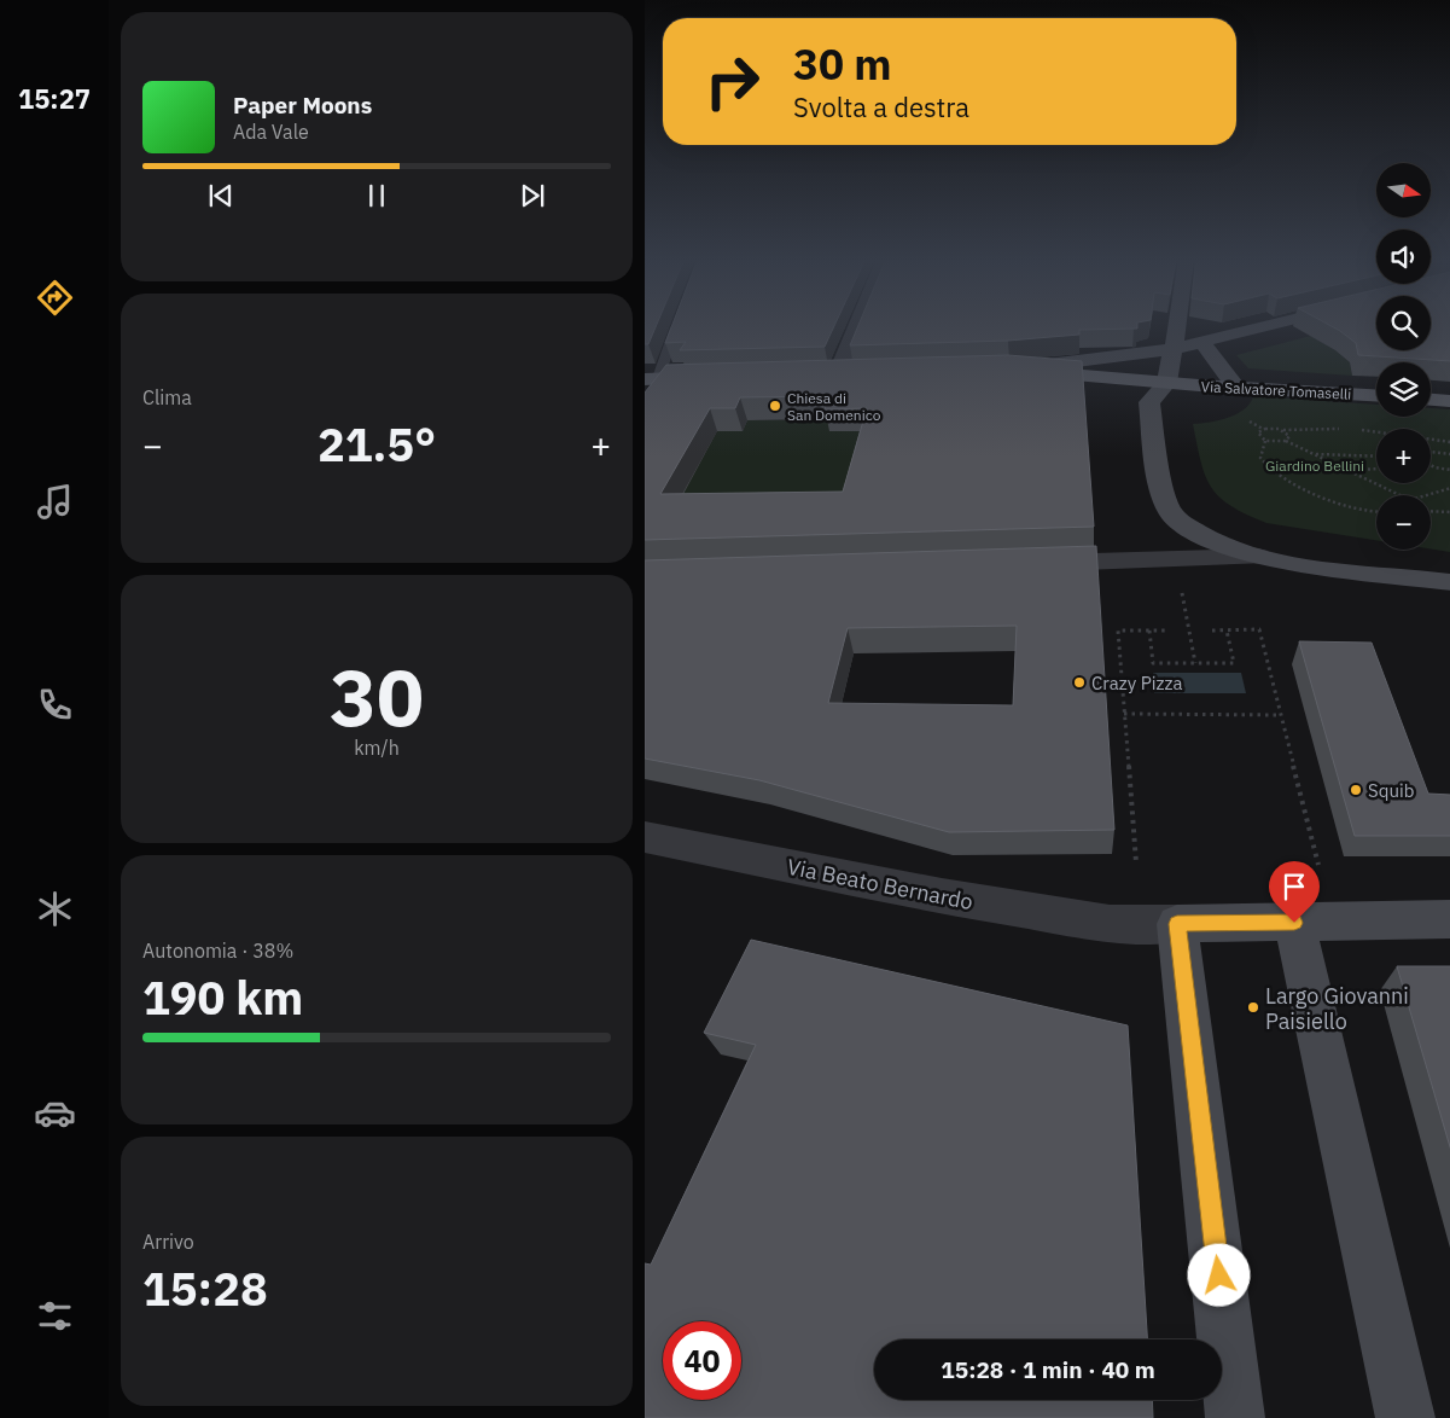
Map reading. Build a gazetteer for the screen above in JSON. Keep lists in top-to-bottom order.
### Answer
{
  "streets": {
    "main road": ["Via Salvatore Tomaselli"],
    "street": ["Via Beato Bernardo"]
  },
  "parks": ["Giardino Bellini"],
  "places": [
    "Chiesa di San Domenico",
    "Crazy Pizza",
    "Squib",
    "Largo Giovanni Paisiello"
  ],
  "north": "right",
  "page": {
    "tabs": "15:27",
    "turn": ["30 m", "Svolta a destra"],
    "song": ["Paper Moons", "Ada Vale"],
    "map_buttons": ["+", "−"],
    "tile": [
      "Clima",
      ["30", "km/h"],
      ["Autonomia · 38%", "190 km"],
      ["Arrivo", "15:28"]
    ],
    "heat": ["−", "21.5°", "+"],
    "limit": "40",
    "trip": "15:28 · 1 min · 40 m"
  }
}
